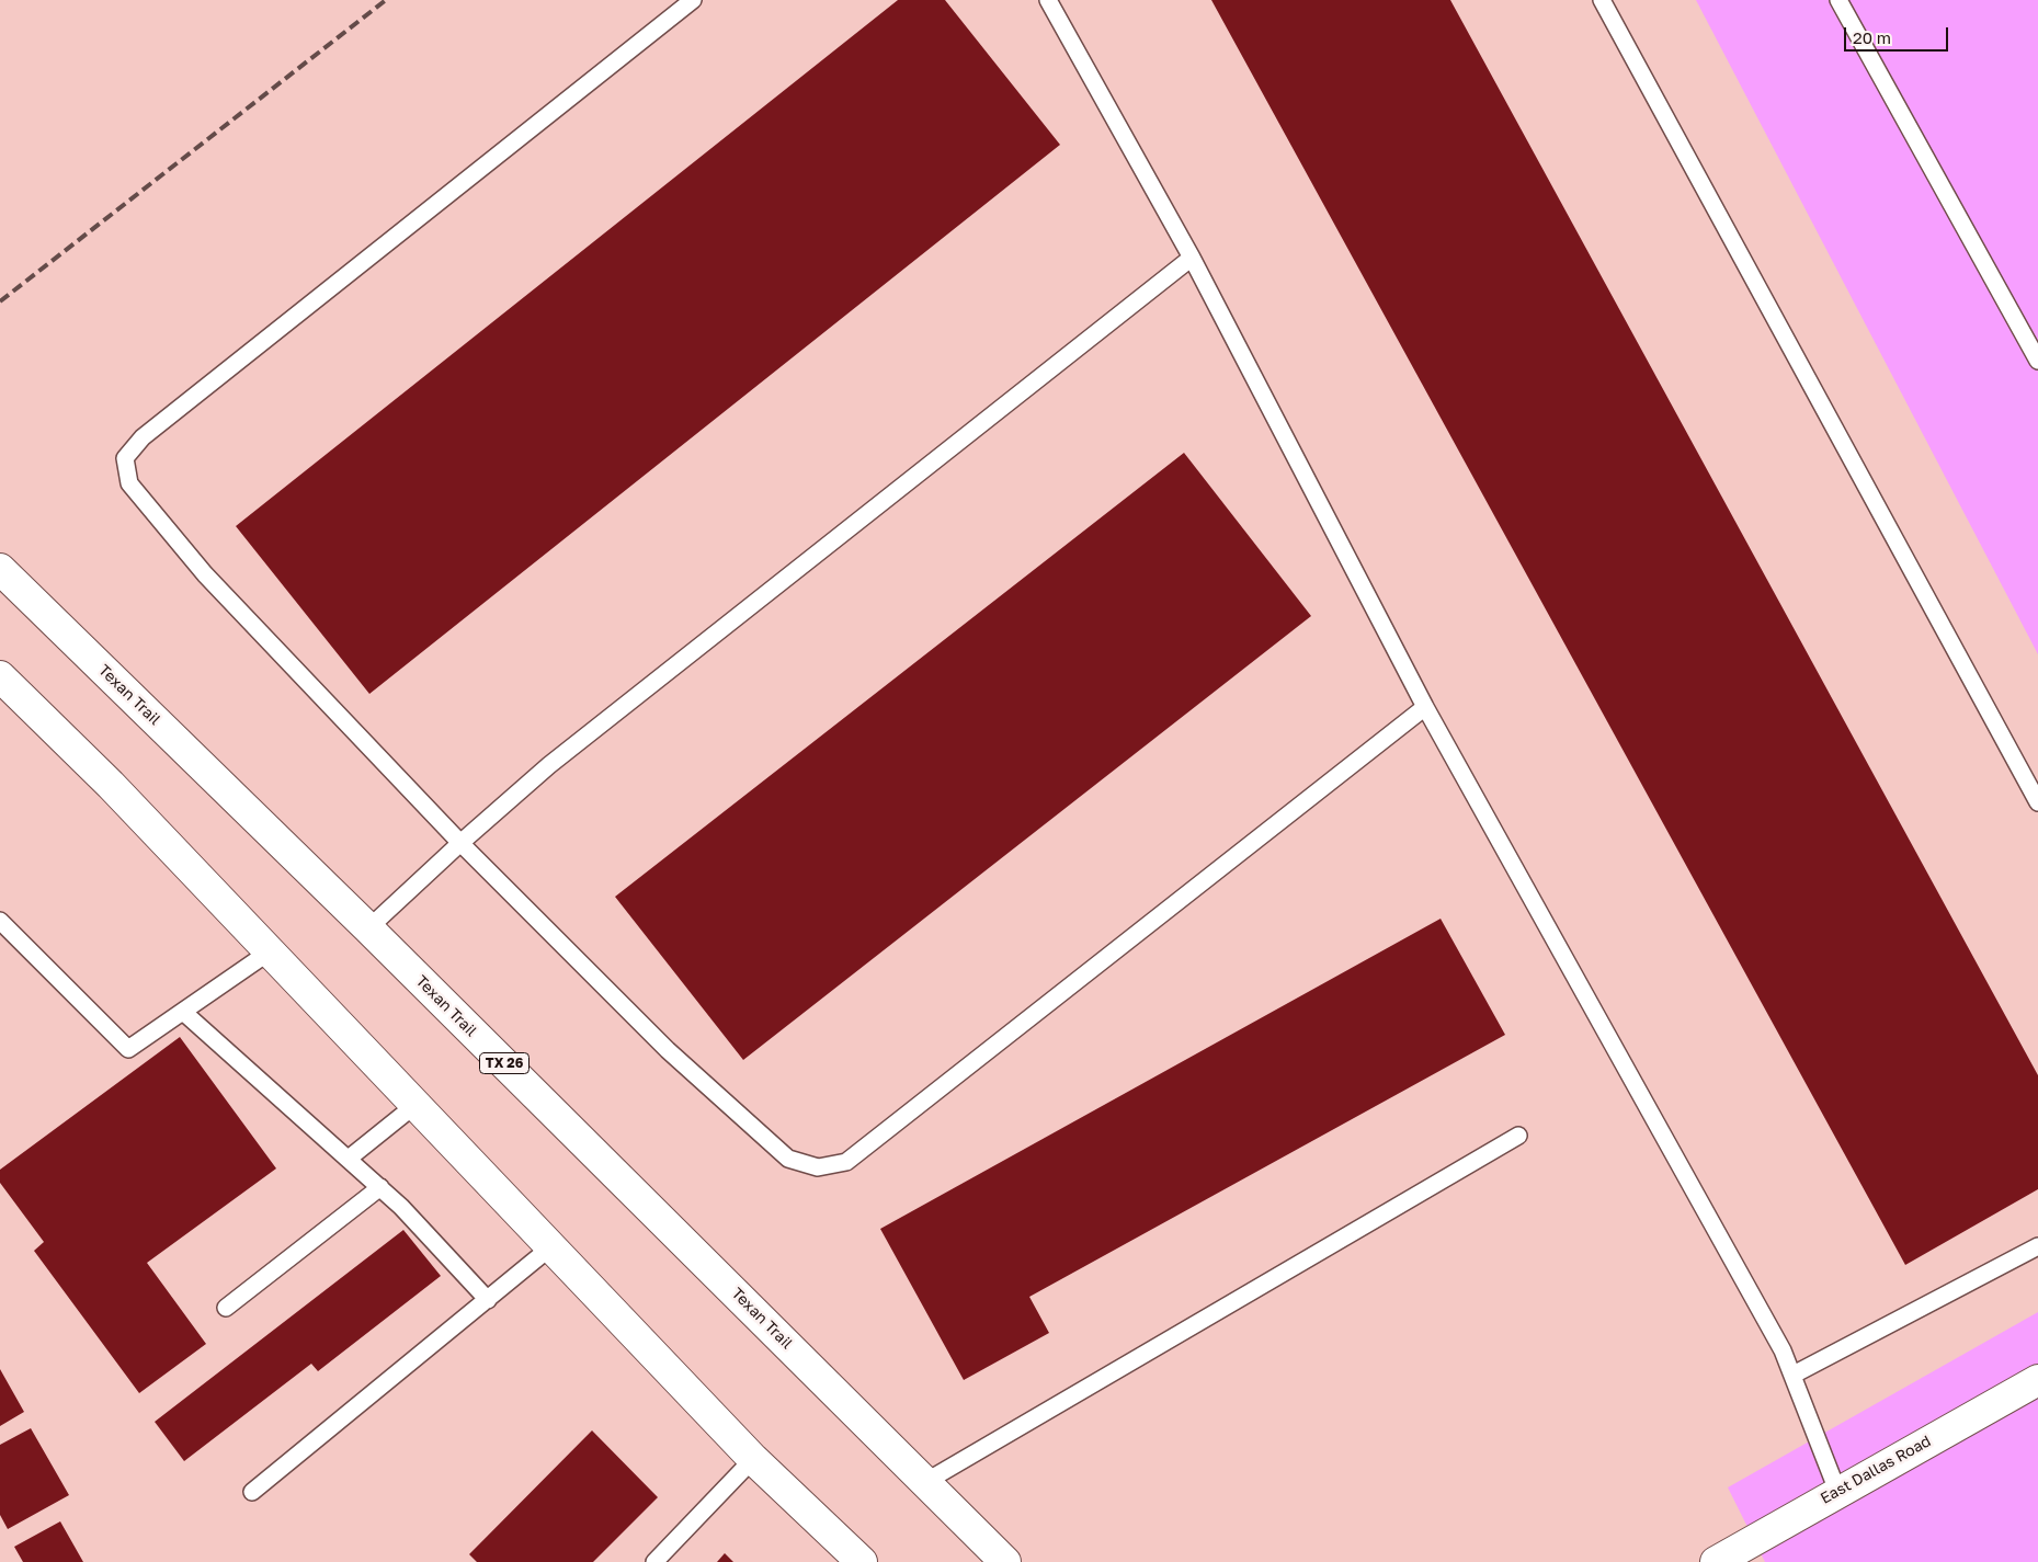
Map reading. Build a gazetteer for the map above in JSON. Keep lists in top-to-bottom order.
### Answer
{
  "streets": {
    "main road": ["Texan Trail", "TX 26", "East Dallas Road"]
  },
  "scale_bar": "20 m"
}
